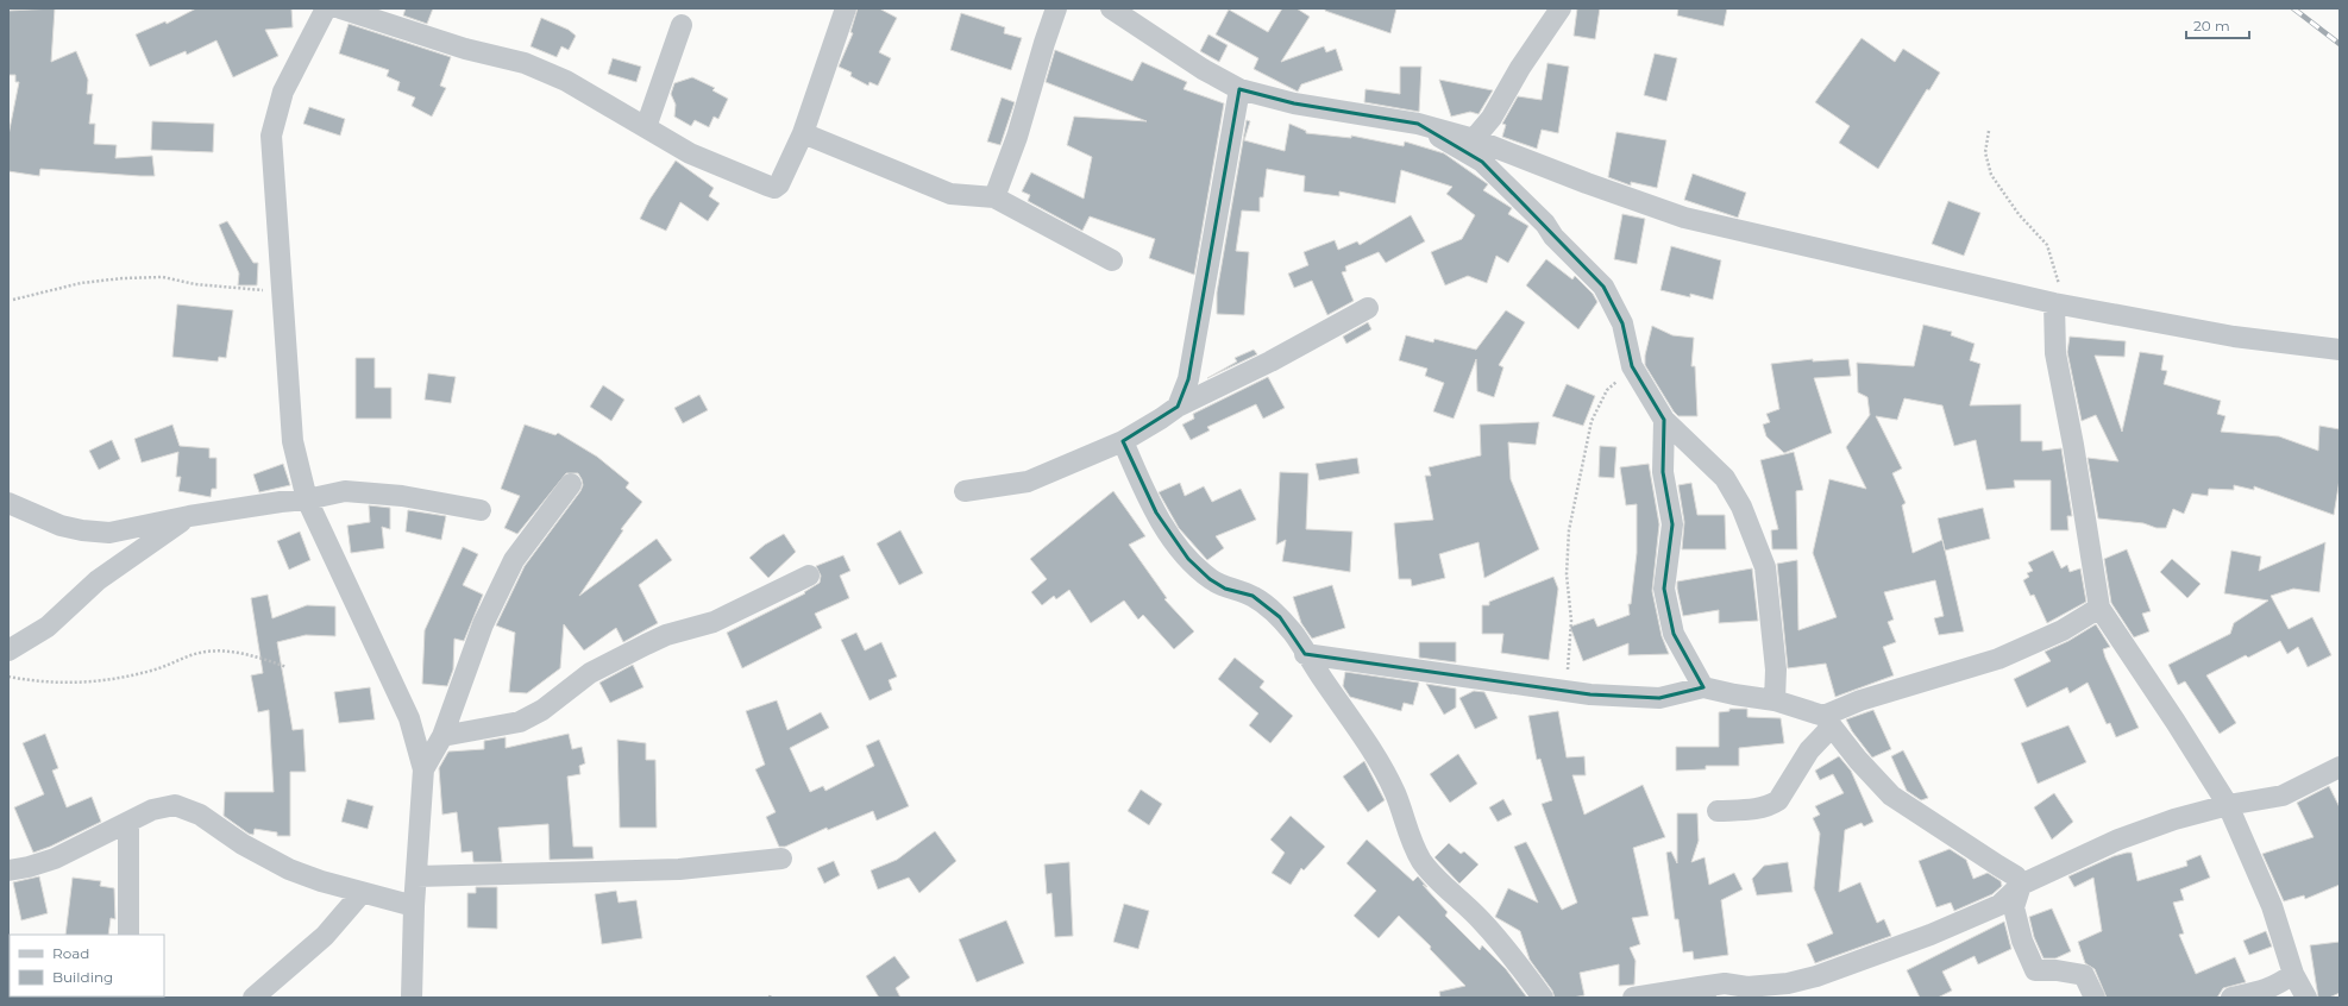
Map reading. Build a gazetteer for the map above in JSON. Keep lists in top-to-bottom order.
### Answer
{
  "legend": ["Road", "Building"],
  "scale_bar": "20 m"
}
